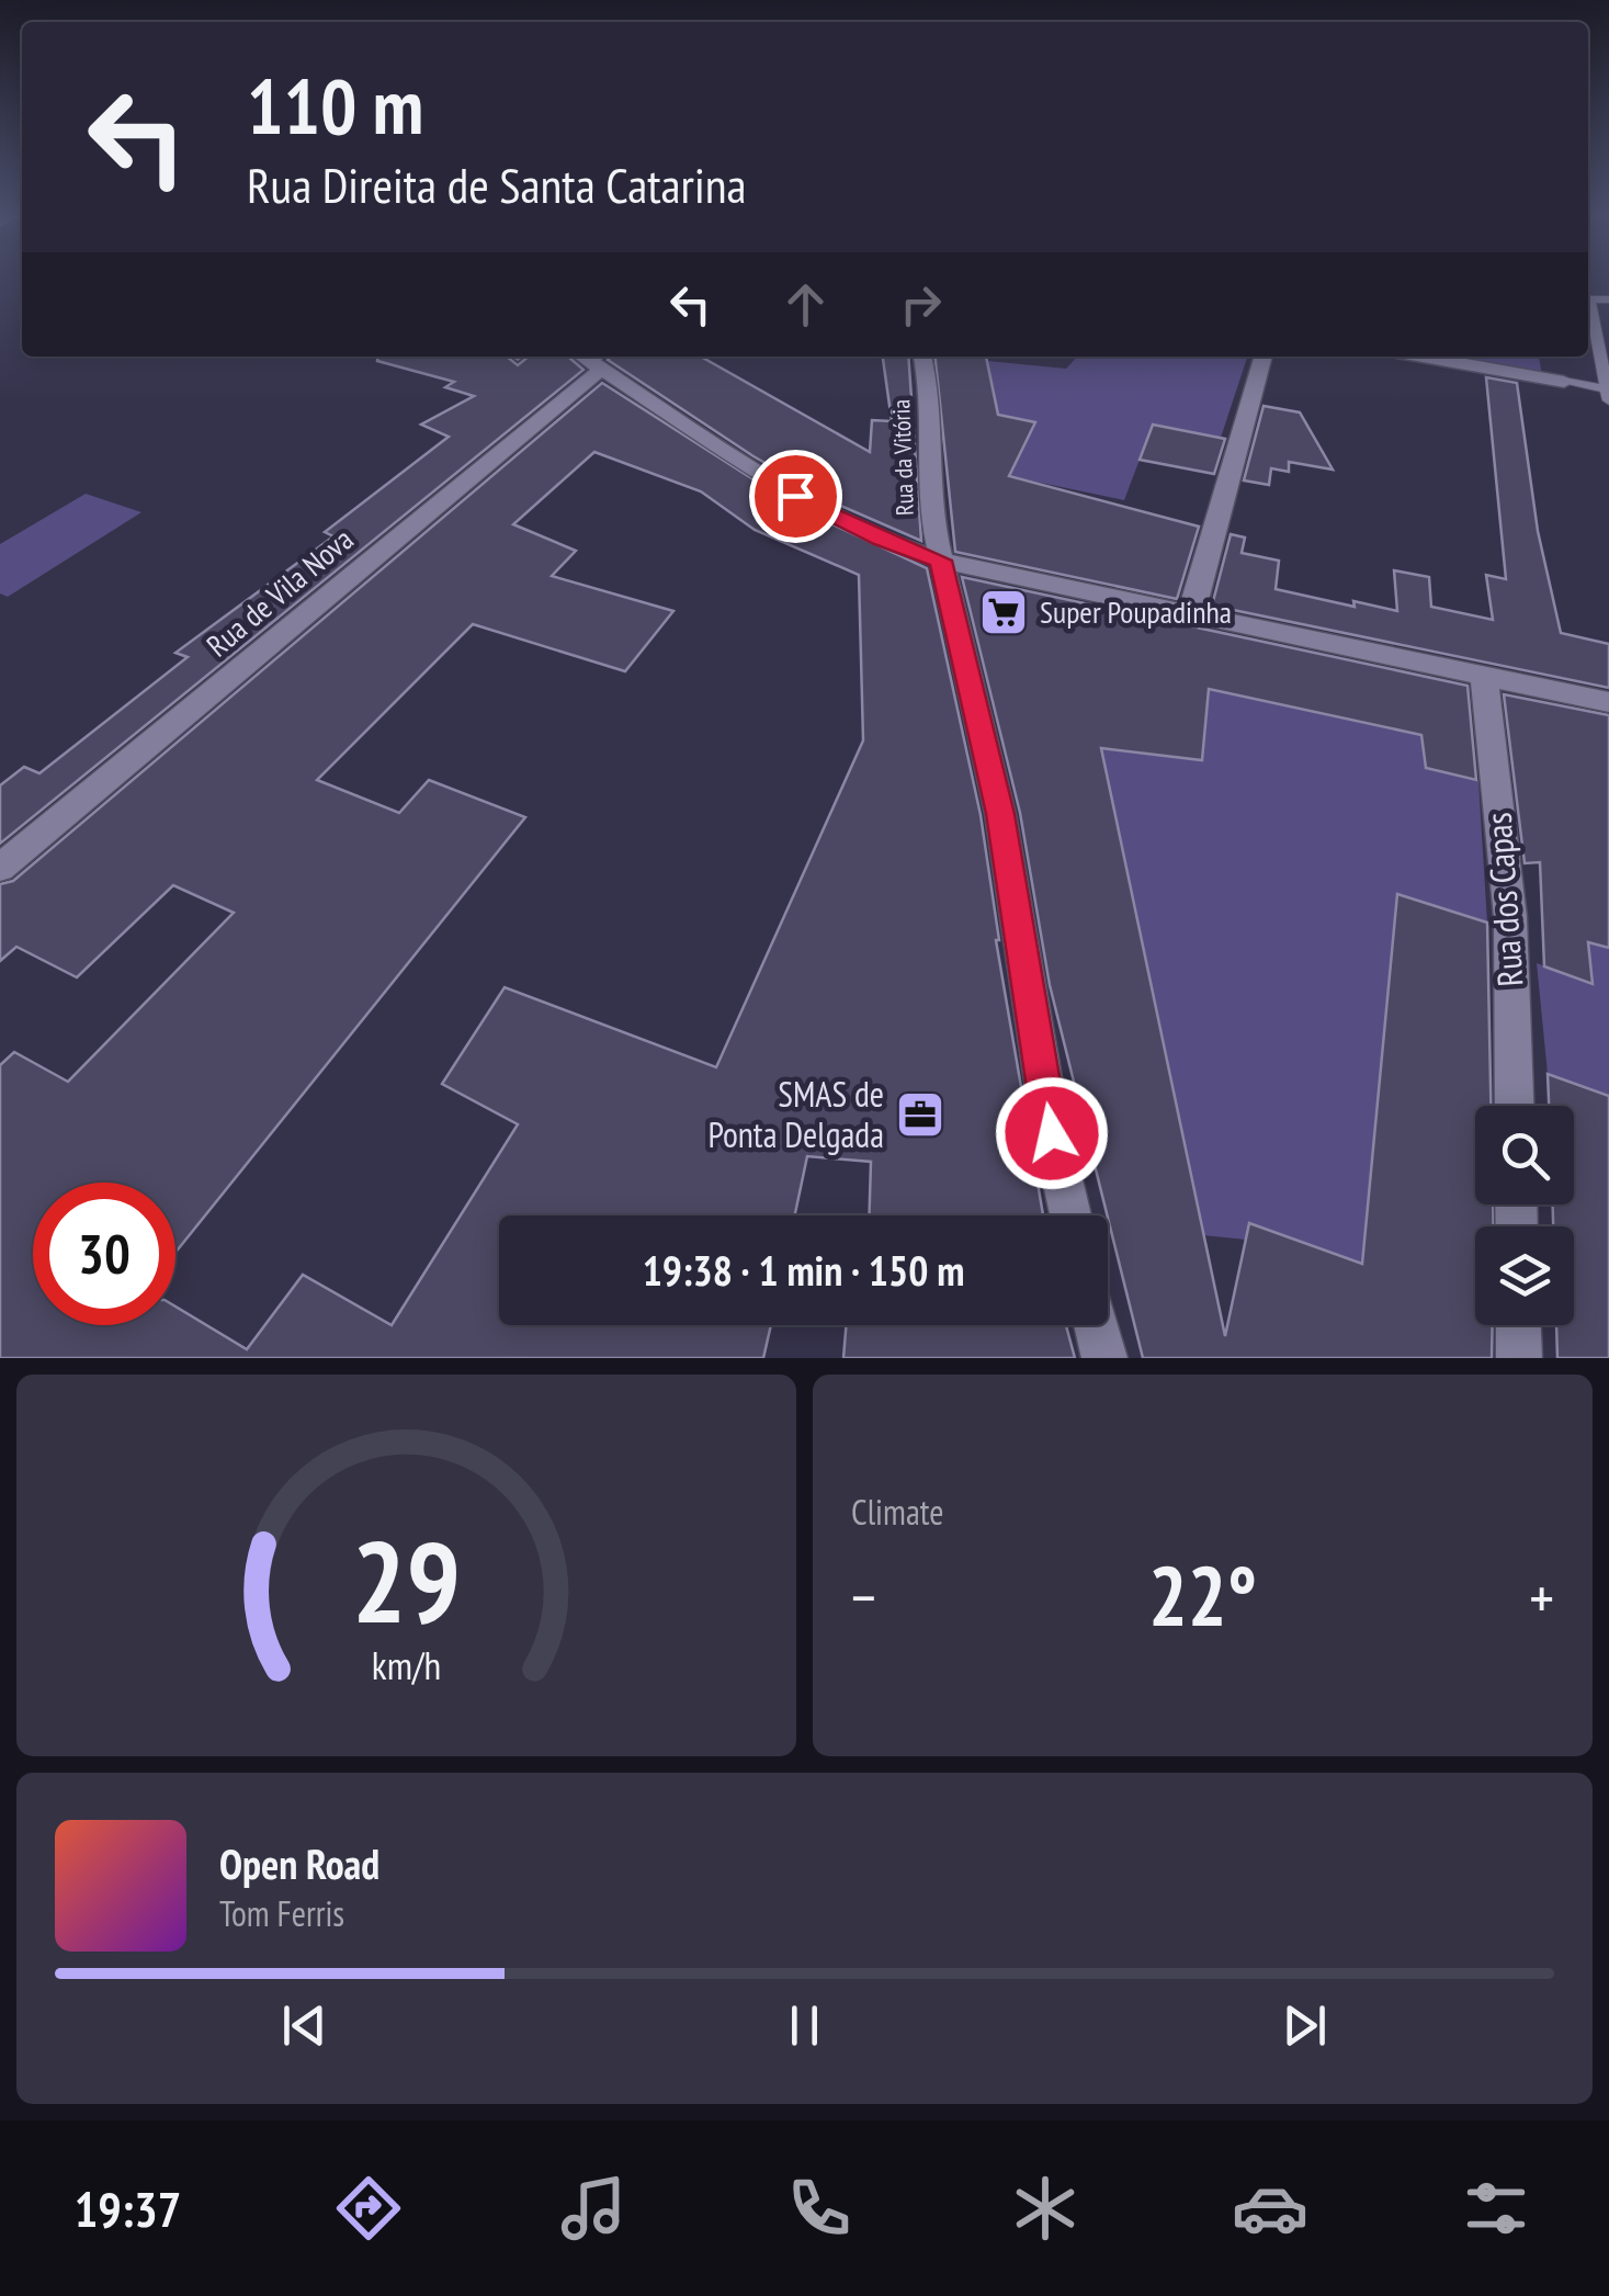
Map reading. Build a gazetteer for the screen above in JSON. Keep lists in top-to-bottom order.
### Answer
{
  "streets": {
    "street": ["Rua da Vitória", "Rua de Vila Nova", "Rua dos Capas"]
  },
  "places": {
    "supermarket": ["Super Poupadinha"],
    "office": ["SMAS de Ponta Delgada"]
  },
  "page": {
    "turn": ["110 m", "Rua Direita de Santa Catarina"],
    "limit": "30",
    "trip": "19:38 · 1 min · 150 m",
    "tile": "Climate",
    "heat": ["−", "22°", "+"],
    "song": ["Open Road", "Tom Ferris"],
    "tabs": "19:37",
    "gauge": ["29", "km/h"]
  }
}
